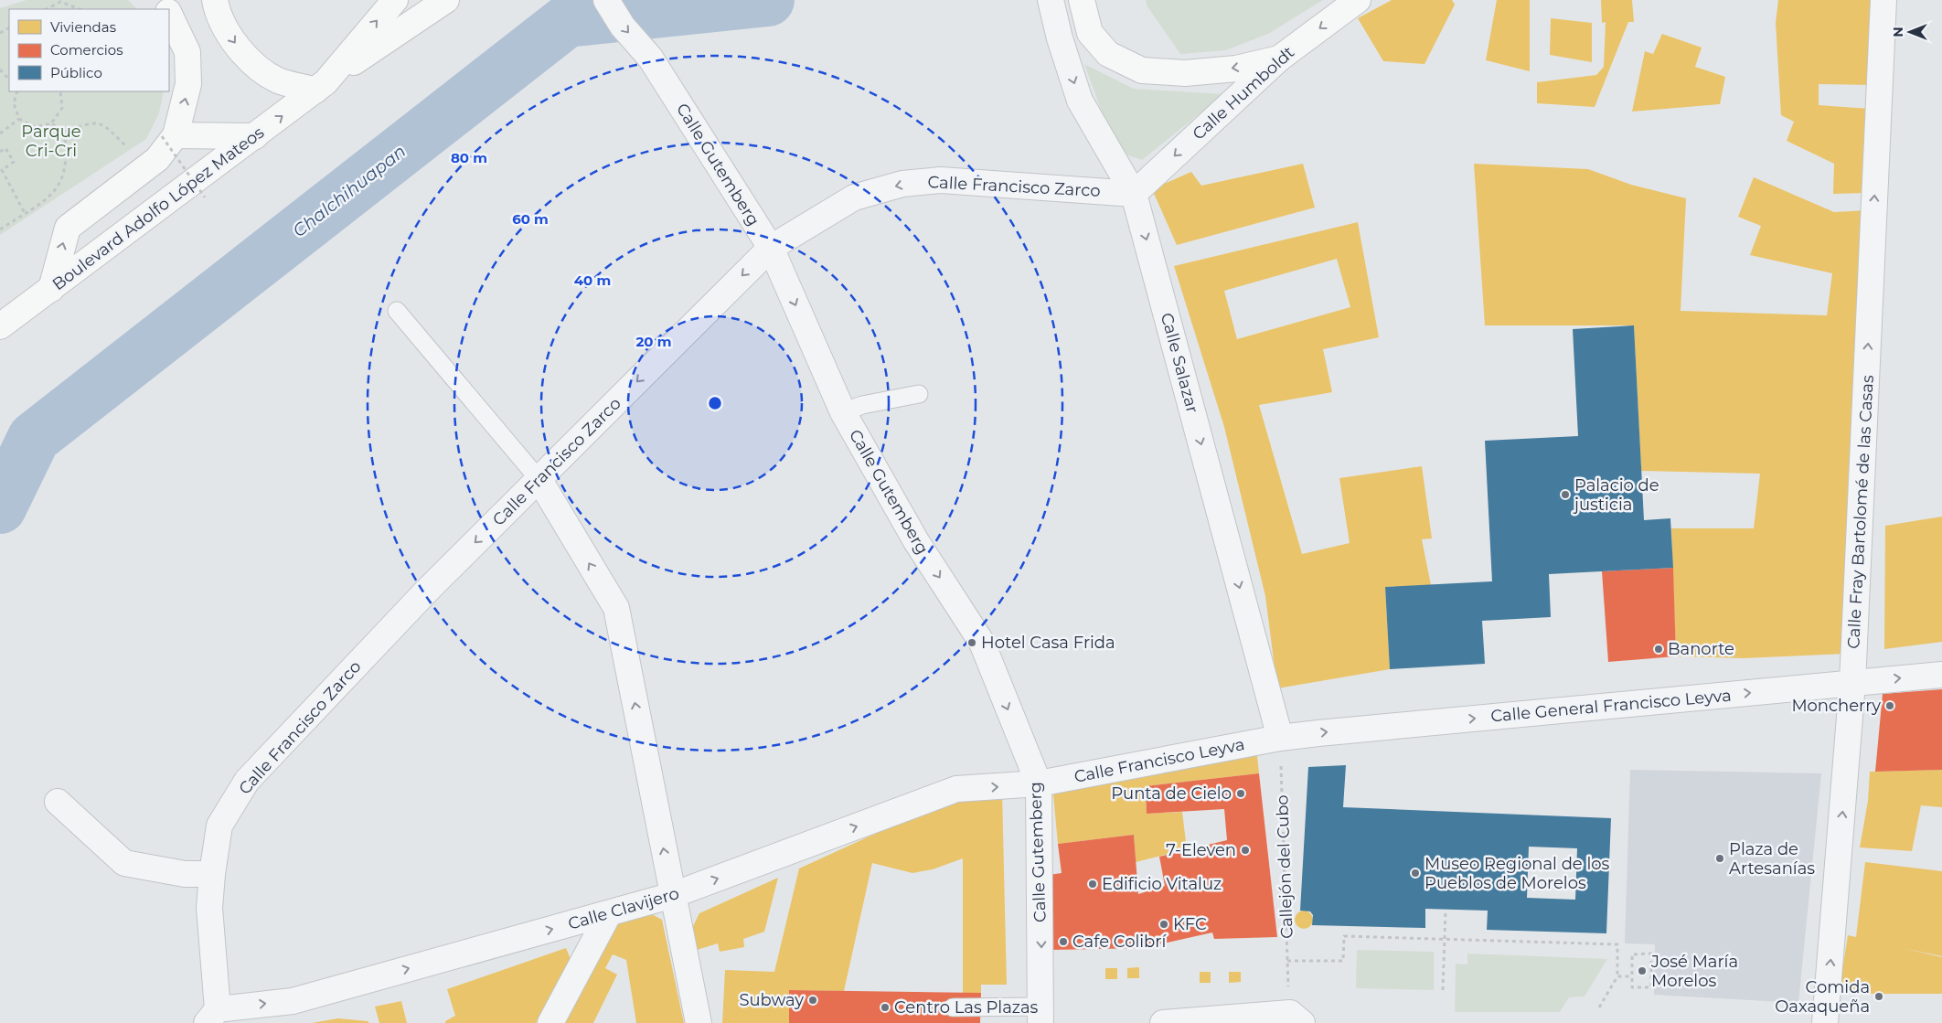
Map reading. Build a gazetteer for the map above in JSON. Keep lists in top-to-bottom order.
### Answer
{
  "streets": {
    "main road": ["Calle Humboldt", "Boulevard Adolfo López Mateos"],
    "street": [
      "Calle Gutemberg",
      "Calle Francisco Zarco",
      "Calle Salazar",
      "Calle Fray Bartolomé de las Casas",
      "Calle General Francisco Leyva",
      "Calle Francisco Leyva",
      "Calle Clavijero"
    ],
    "path": ["Callejón del Cubo"]
  },
  "crossings": [
    ["Calle Humboldt", "Calle Francisco Zarco"],
    ["Calle Humboldt", "Calle Salazar"],
    ["Calle Gutemberg", "Calle Francisco Zarco"],
    ["Calle Gutemberg", "Calle Francisco Leyva"],
    ["Calle Gutemberg", "Calle Clavijero"],
    ["Calle Francisco Zarco", "Calle Salazar"],
    ["Calle Francisco Zarco", "Calle Clavijero"],
    ["Calle Salazar", "Calle General Francisco Leyva"],
    ["Calle Salazar", "Calle Francisco Leyva"],
    ["Calle Salazar", "Callejón del Cubo"],
    ["Calle Fray Bartolomé de las Casas", "Calle General Francisco Leyva"],
    ["Calle General Francisco Leyva", "Calle Francisco Leyva"],
    ["Calle General Francisco Leyva", "Callejón del Cubo"],
    ["Calle Francisco Leyva", "Callejón del Cubo"],
    ["Calle Francisco Leyva", "Calle Clavijero"]
  ],
  "one_way": [
    "Calle Humboldt",
    "Calle Gutemberg",
    "Calle Francisco Zarco",
    "Calle Salazar",
    "Calle Fray Bartolomé de las Casas",
    "Calle General Francisco Leyva",
    "Calle Clavijero"
  ],
  "water": ["Chalchihuapan"],
  "parks": ["Parque Cri-Cri"],
  "places": [
    "Palacio de justicia",
    "Hotel Casa Frida",
    "Banorte",
    "Moncherry",
    "Punta de Cielo",
    "7-Eleven",
    "Plaza de Artesanías",
    "Museo Regional de los Pueblos de Morelos",
    "Edificio Vitaluz",
    "KFC",
    "Cafe Colibrí",
    "José María Morelos",
    "Comida Oaxaqueña",
    "Subway",
    "Centro Las Plazas"
  ],
  "legend": ["Viviendas", "Comercios", "Público"],
  "north": "left",
  "rings": [
    "80 m",
    "60 m",
    "40 m",
    "20 m"
  ]
}
